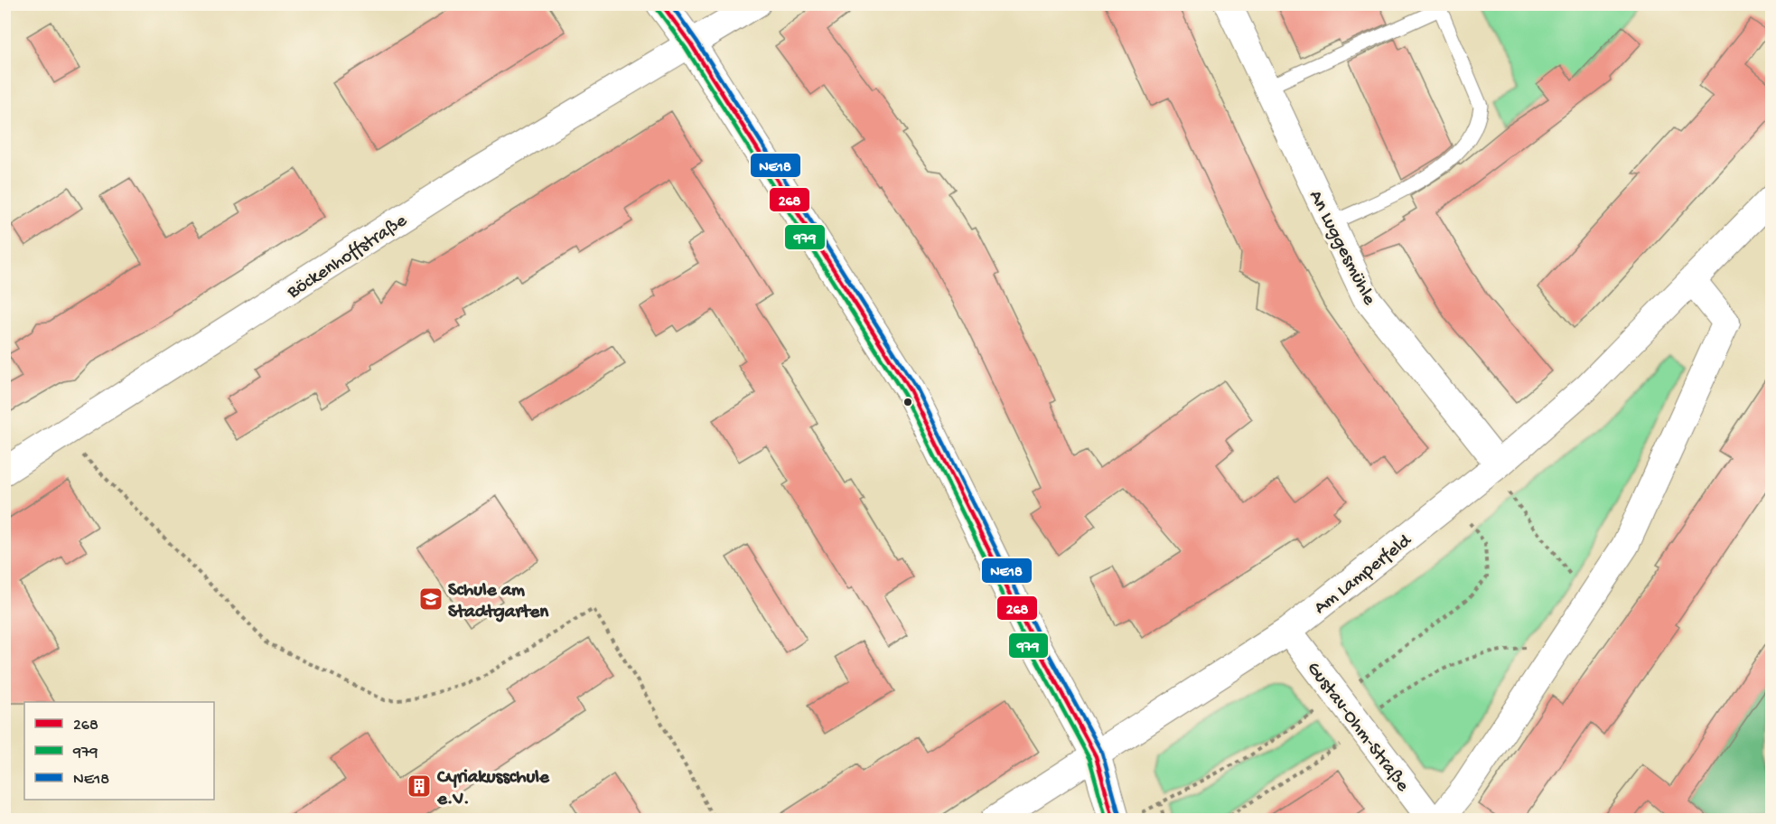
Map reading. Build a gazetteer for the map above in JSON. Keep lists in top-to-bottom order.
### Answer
{
  "streets": {
    "street": [
      "An Luggesmühle",
      "Böckenhoffstraße",
      "Am Lamperfeld",
      "Gustav-Ohm-Straße"
    ]
  },
  "crossings": [
    ["An Luggesmühle", "Am Lamperfeld"],
    ["Am Lamperfeld", "Gustav-Ohm-Straße"]
  ],
  "places": {
    "school or university": ["Schule am Stadtgarten"],
    "building": ["Cyriakusschule e.V."]
  },
  "lines": ["transit line 268", "transit line NE18", "transit line 979"],
  "legend": ["268", "979", "NE18"]
}
